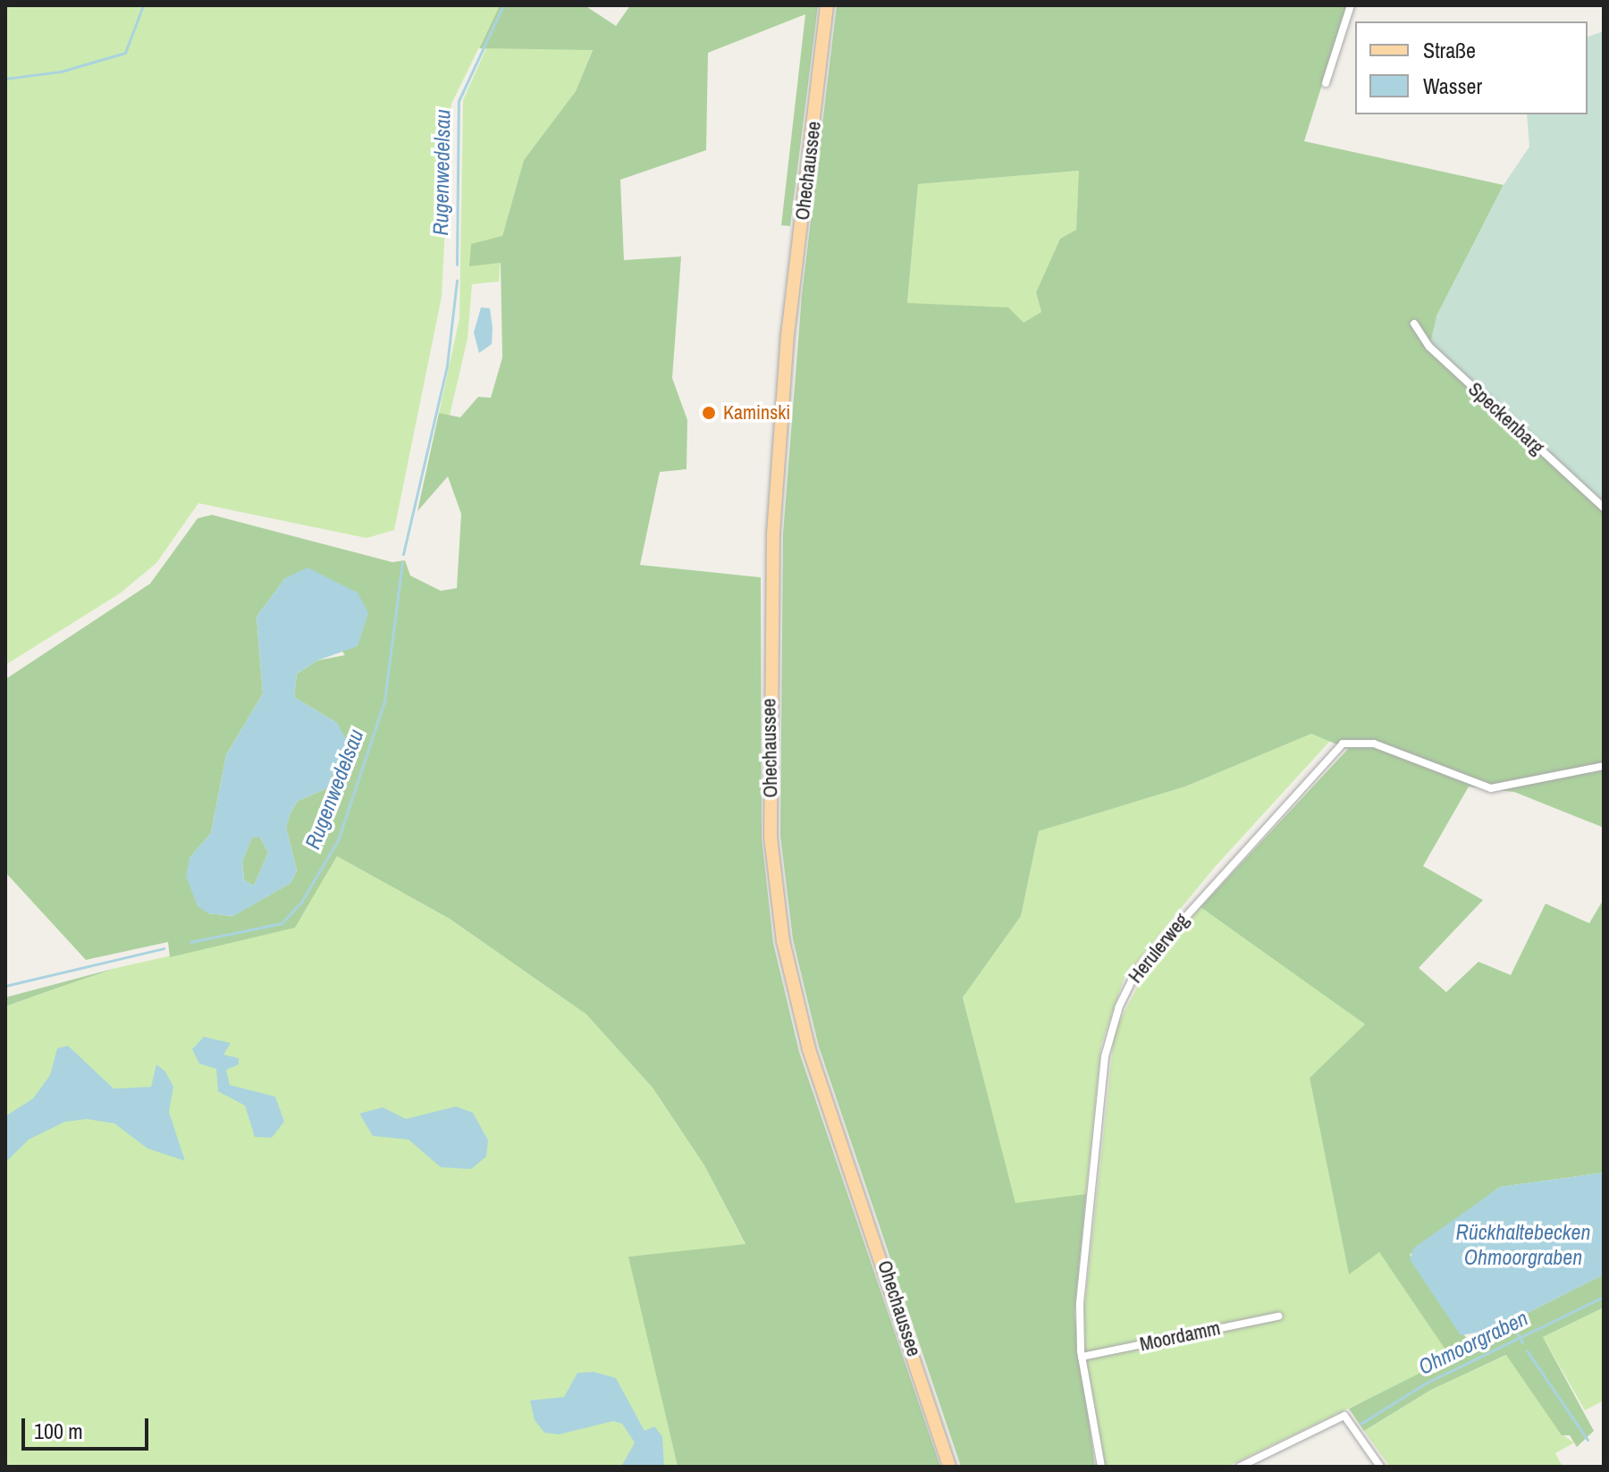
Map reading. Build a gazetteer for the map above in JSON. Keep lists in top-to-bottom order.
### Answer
{
  "streets": {
    "main road": ["Ohechaussee"],
    "street": ["Speckenbarg", "Herulerweg", "Moordamm"]
  },
  "crossings": [
    ["Herulerweg", "Moordamm"]
  ],
  "water": ["Rugenwedelsau", "Rückhaltebecken Ohmoorgraben", "Ohmoorgraben"],
  "places": ["Kaminski"],
  "legend": ["Straße", "Wasser"],
  "scale_bar": "100 m"
}
